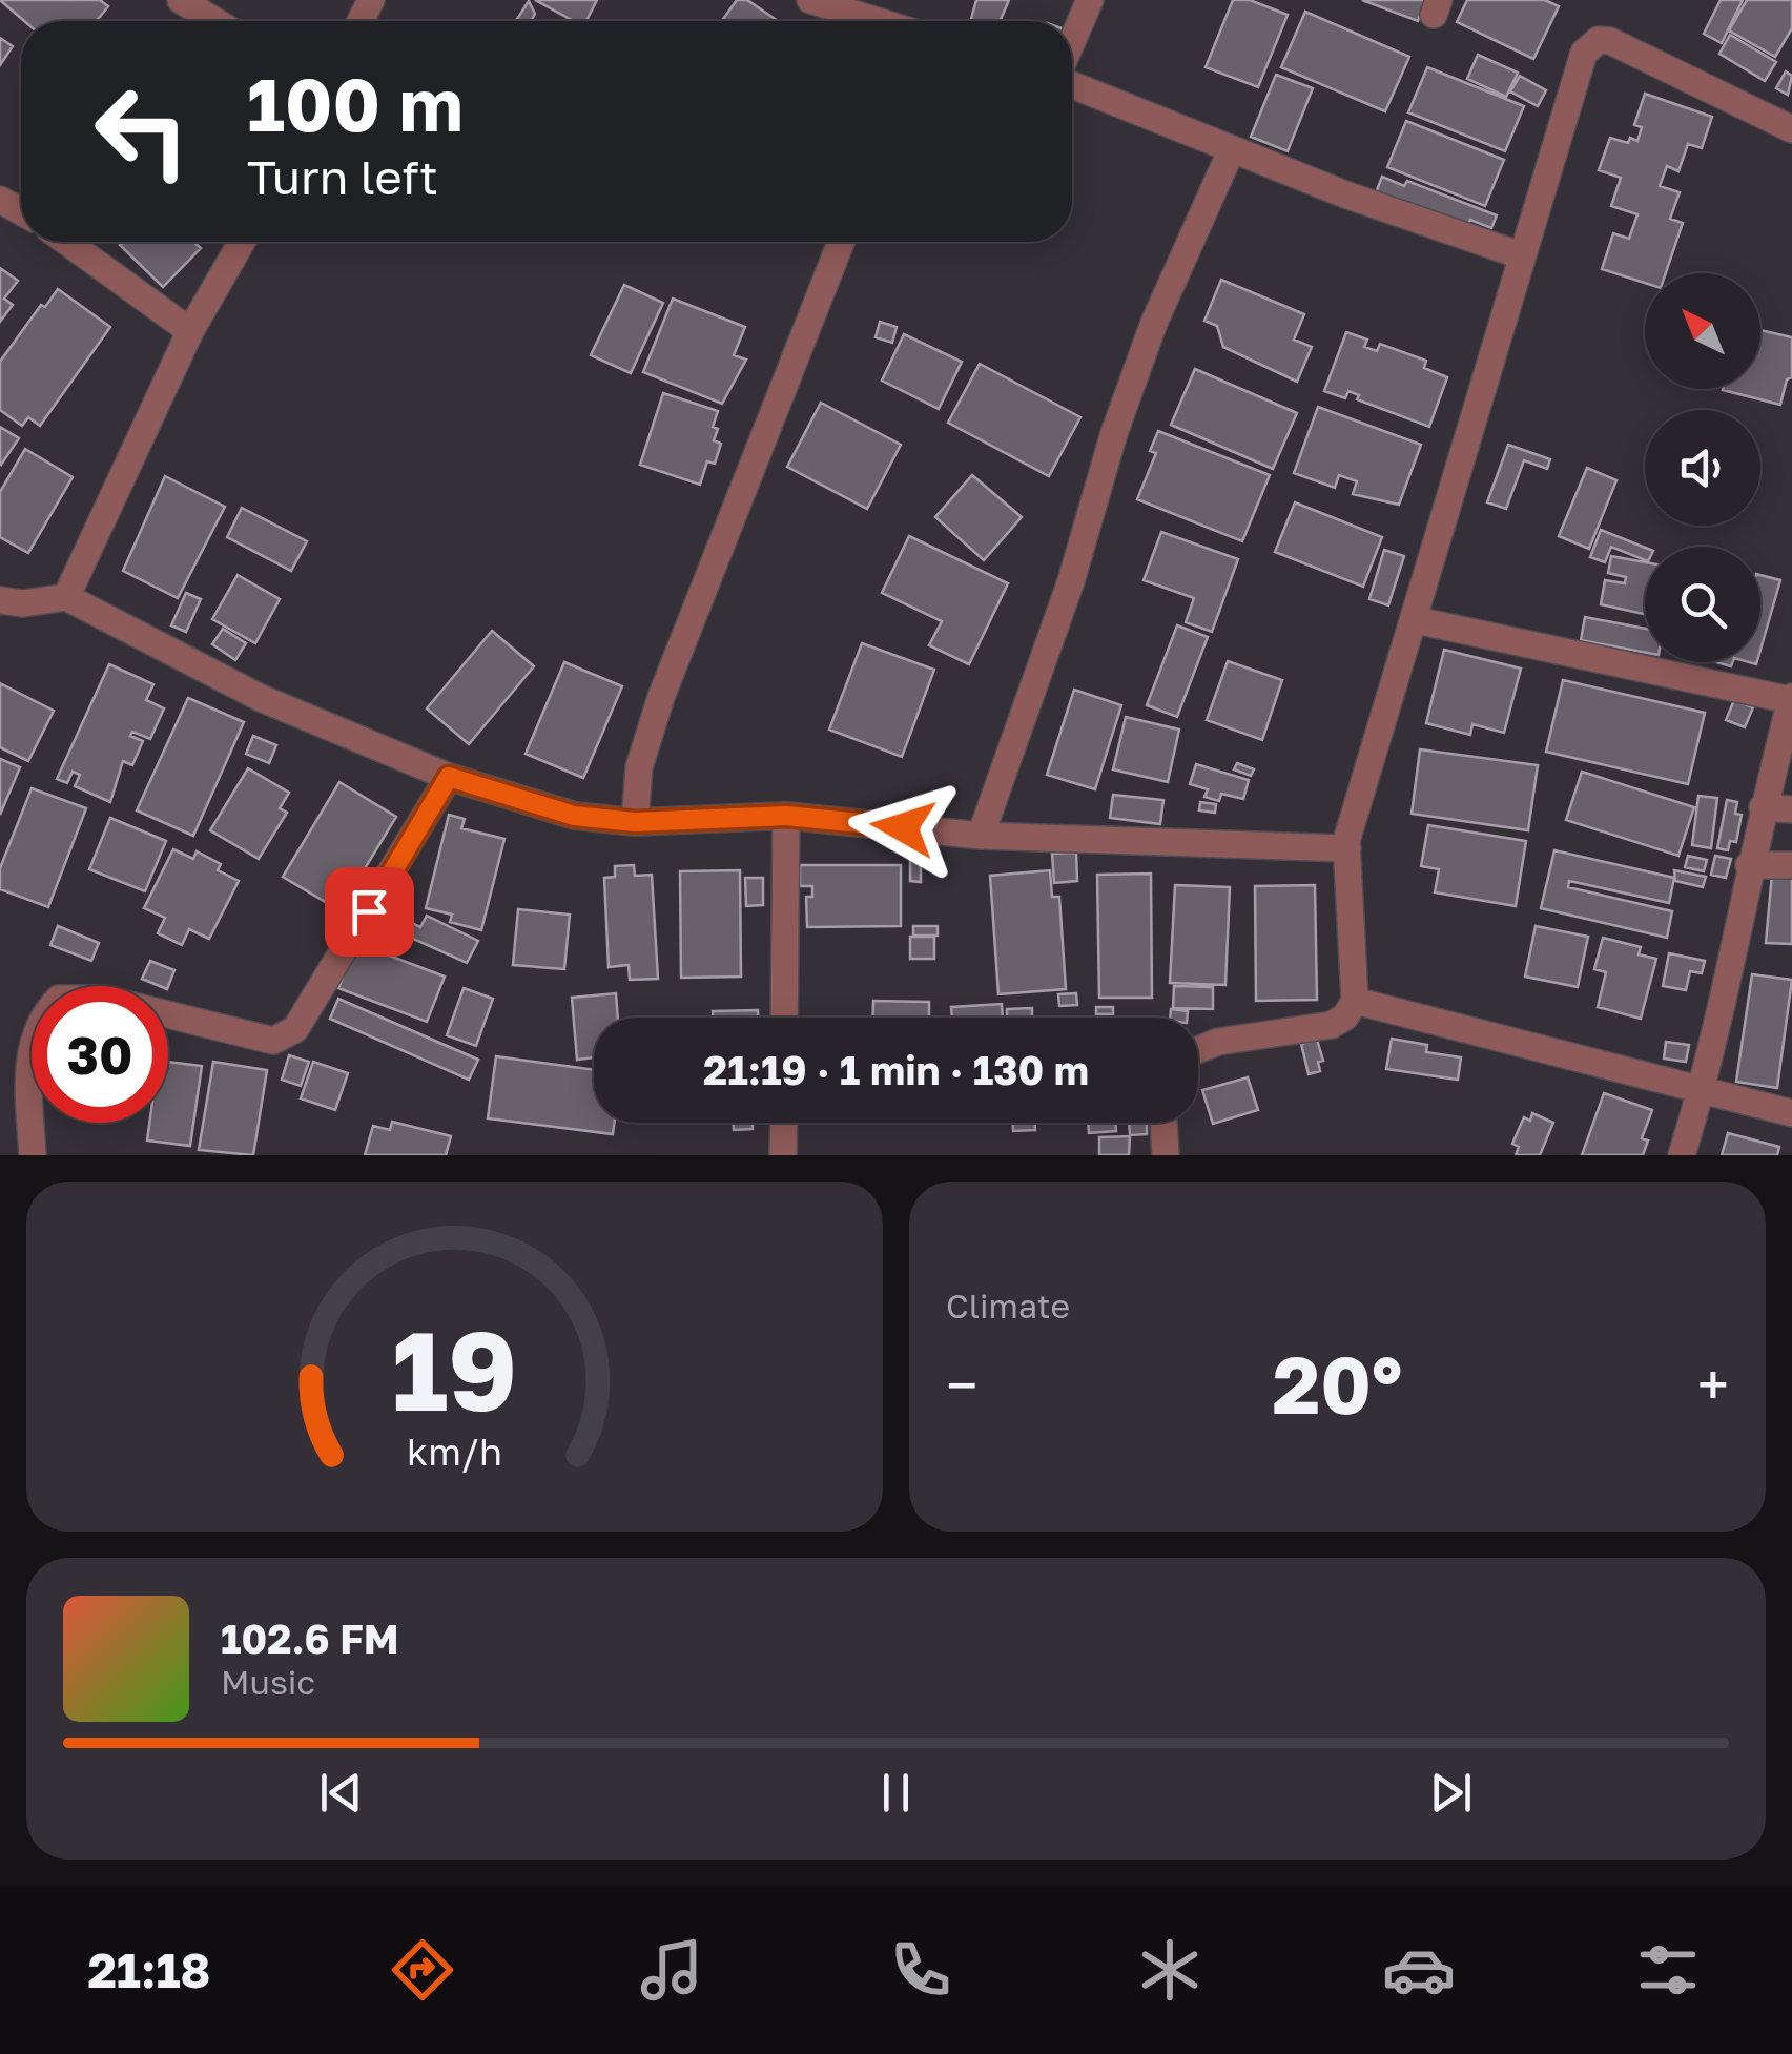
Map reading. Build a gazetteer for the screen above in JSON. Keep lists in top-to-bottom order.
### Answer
{
  "north": "top left",
  "page": {
    "turn": ["100 m", "Turn left"],
    "limit": "30",
    "trip": "21:19 · 1 min · 130 m",
    "tile": "Climate",
    "heat": ["−", "20°", "+"],
    "song": ["102.6 FM", "Music"],
    "tabs": "21:18",
    "gauge": ["19", "km/h"]
  }
}
